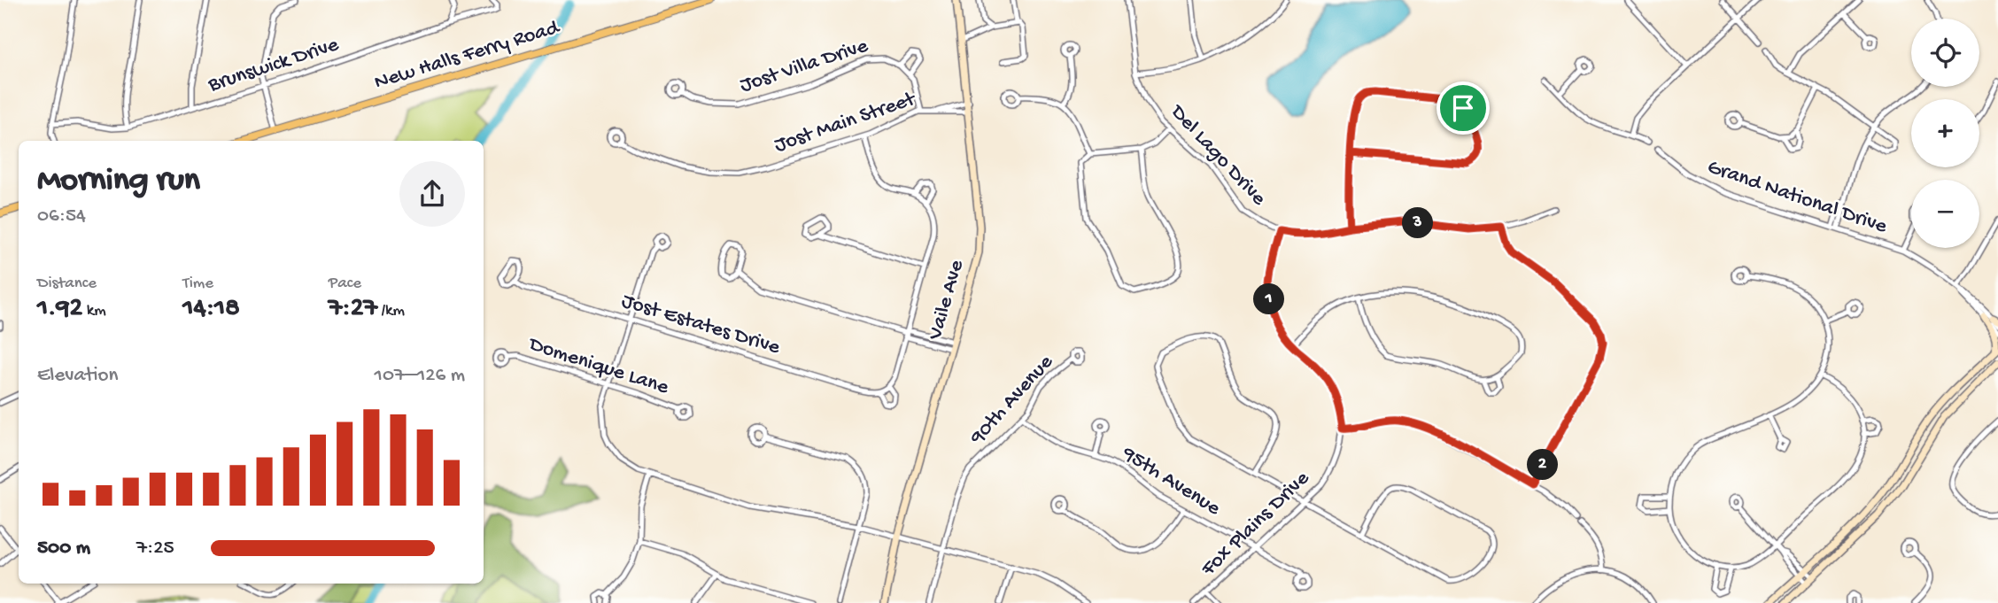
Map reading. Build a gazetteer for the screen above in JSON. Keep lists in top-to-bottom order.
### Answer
{
  "streets": {
    "main road": ["New Halls Ferry Road", "Vaile Ave"],
    "street": [
      "Brunswick Drive",
      "Jost Villa Drive",
      "Jost Main Street",
      "Del Lago Drive",
      "Grand National Drive",
      "Jost Estates Drive",
      "Domenique Lane",
      "90th Avenue",
      "95th Avenue",
      "Fox Plains Drive"
    ]
  },
  "crossings": [
    ["Jost Villa Drive", "Jost Main Street"],
    ["Jost Main Street", "Vaile Ave"],
    ["Del Lago Drive", "Fox Plains Drive"],
    ["90th Avenue", "95th Avenue"],
    ["95th Avenue", "Fox Plains Drive"]
  ],
  "page": {
    "map_buttons": ["+", "−"],
    "heading": ["Morning run", "06:54"],
    "pins": ["3", "1", "2"],
    "stats": [
      ["Distance", "1.92 km"],
      ["Time", "14:18"],
      ["Pace", "7:27 /km"]
    ],
    "chart": ["Elevation", "107–126 m"],
    "list": [
      {
        "name": "500 m",
        "note": "7:25"
      }
    ]
  }
}
